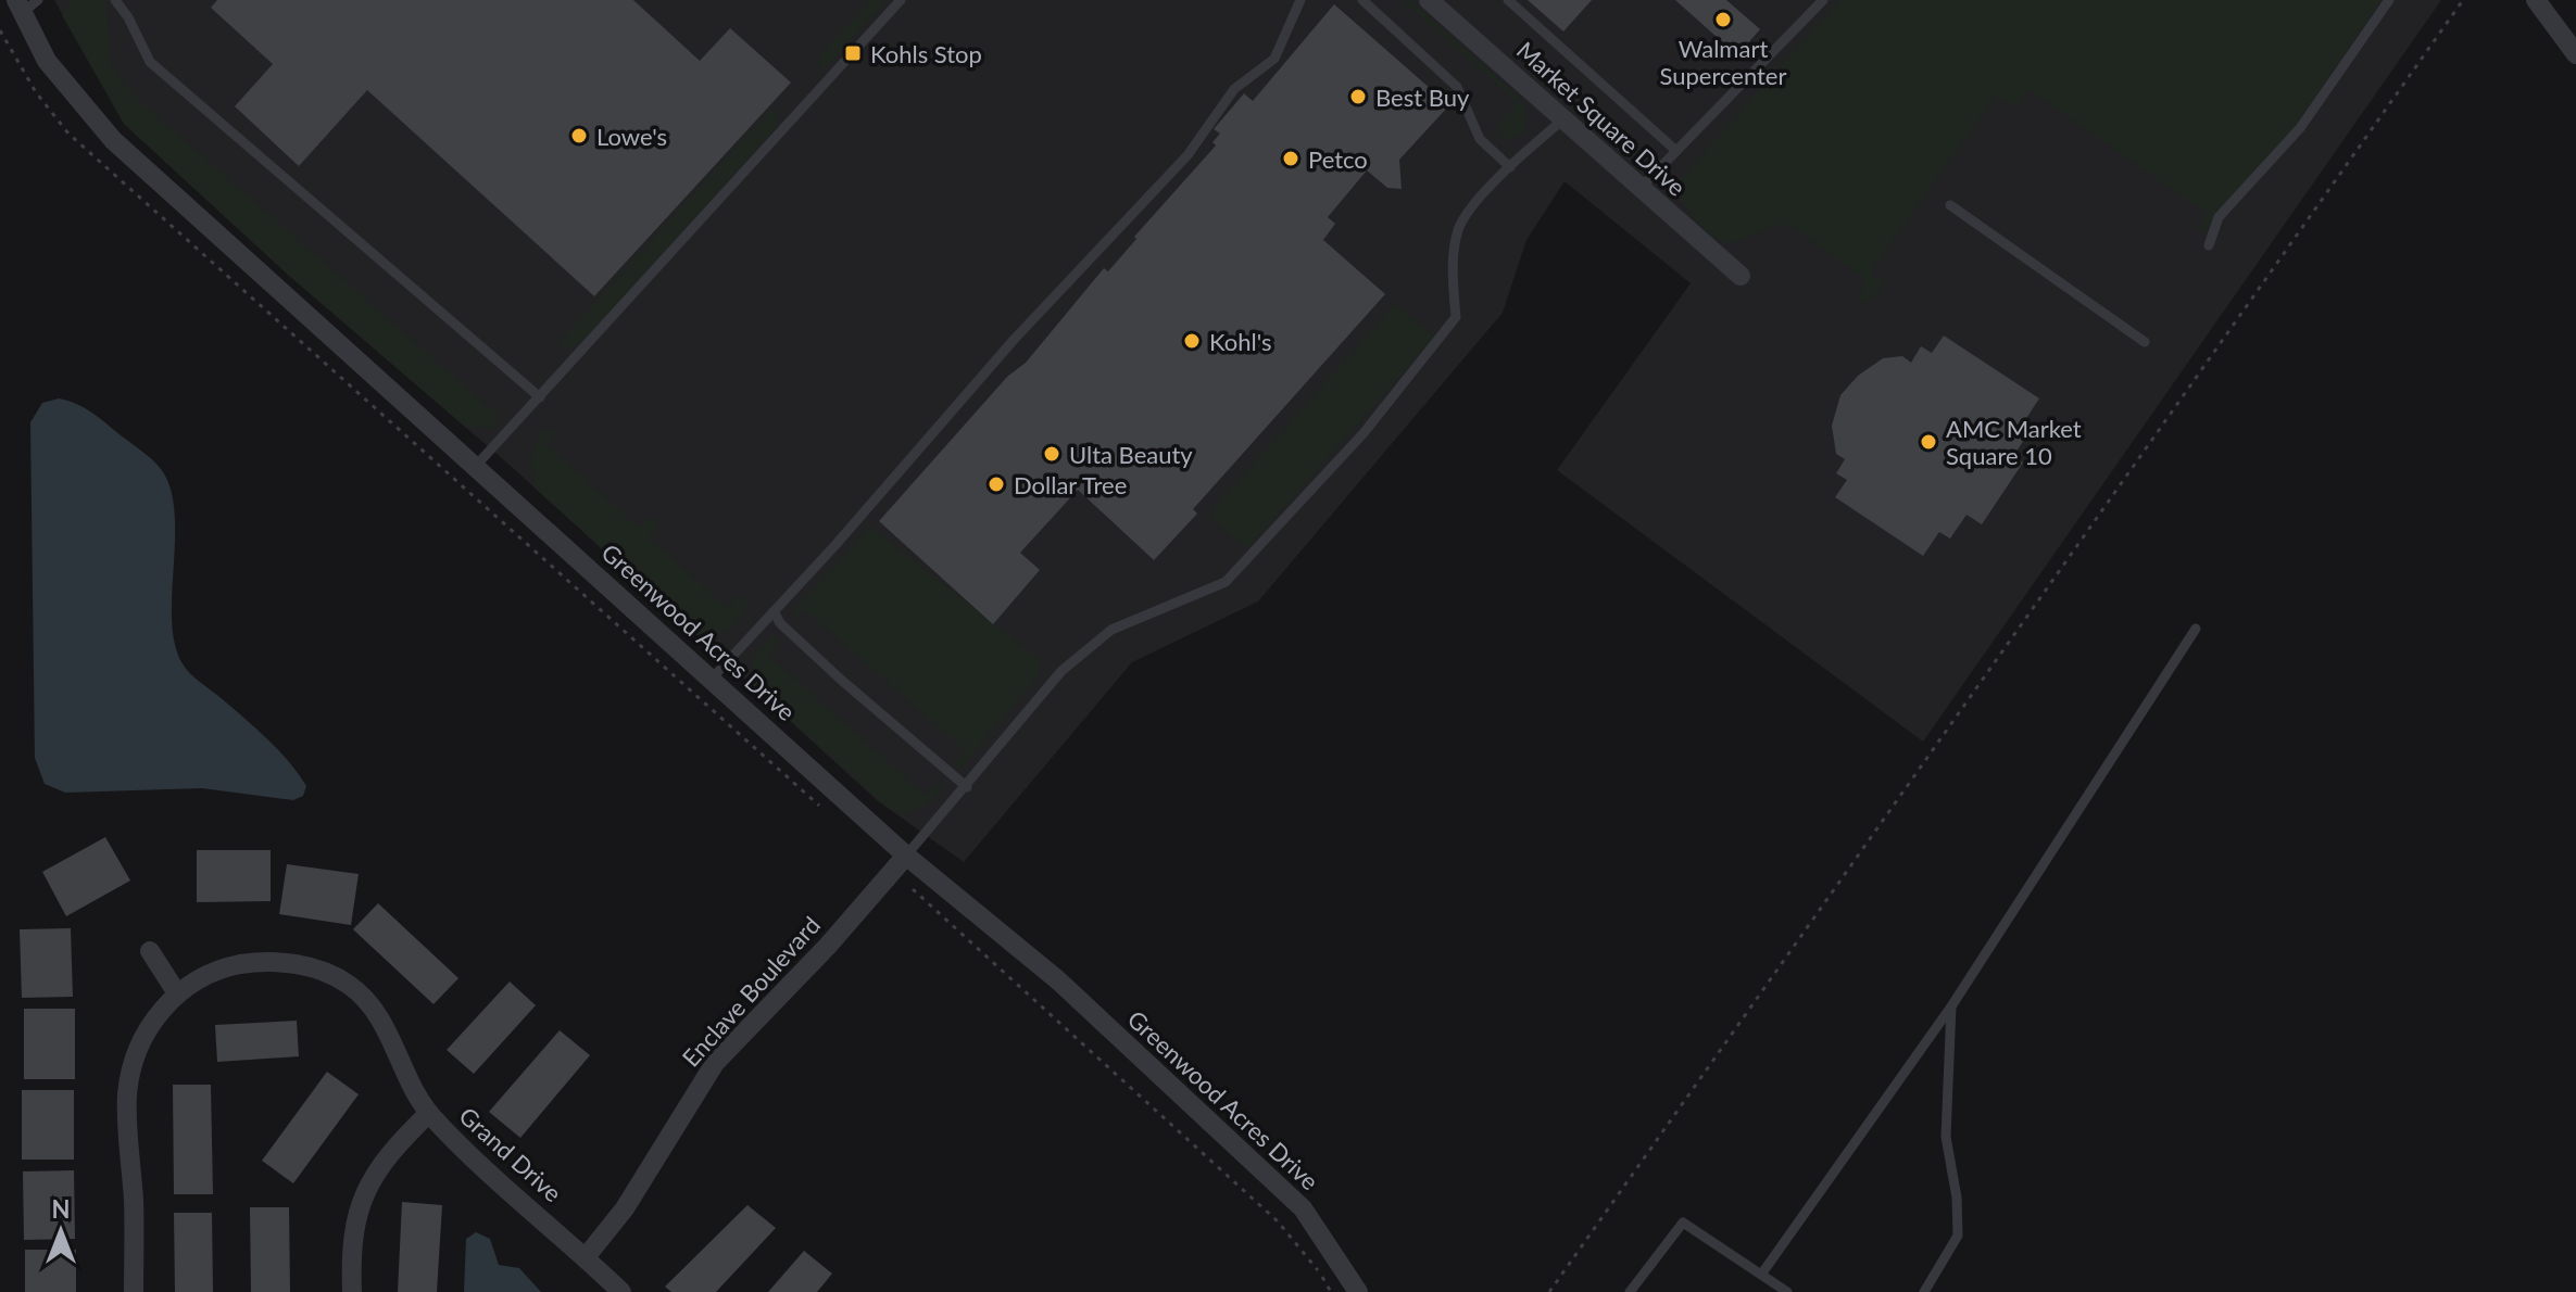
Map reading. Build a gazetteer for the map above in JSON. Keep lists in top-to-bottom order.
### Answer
{
  "streets": {
    "street": [
      "Market Square Drive",
      "Greenwood Acres Drive",
      "Enclave Boulevard",
      "Grand Drive"
    ]
  },
  "crossings": [
    ["Greenwood Acres Drive", "Enclave Boulevard"],
    ["Enclave Boulevard", "Grand Drive"]
  ],
  "places": {
    "other": [
      "Walmart Supercenter",
      "Best Buy",
      "Lowe's",
      "Petco",
      "Kohl's",
      "AMC Market Square 10",
      "Ulta Beauty",
      "Dollar Tree"
    ],
    "transit": ["Kohls Stop"]
  },
  "north": "top"
}
